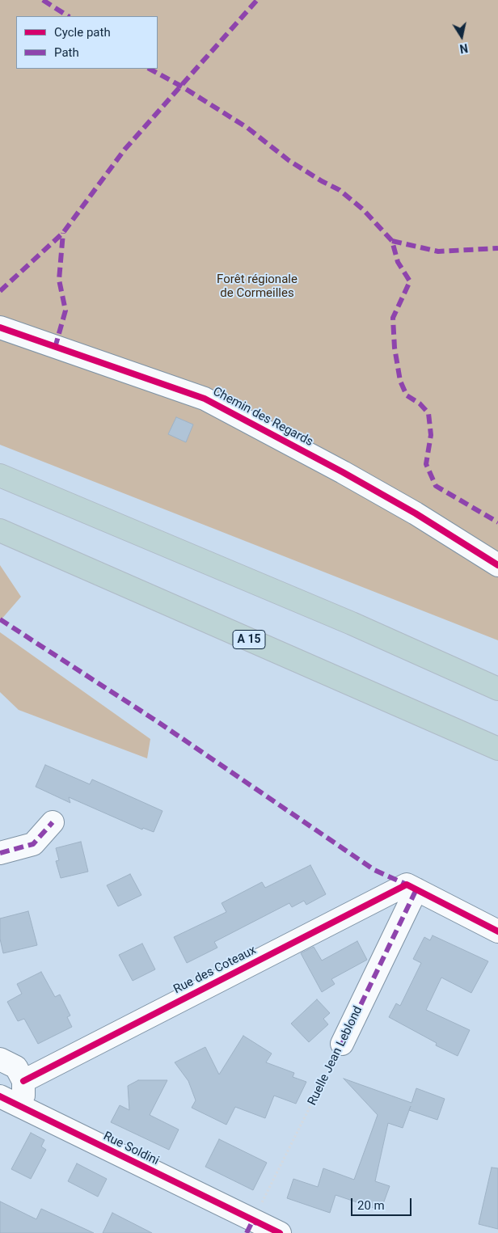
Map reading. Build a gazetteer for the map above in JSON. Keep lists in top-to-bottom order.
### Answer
{
  "streets": {
    "highway": ["A 15"],
    "street": [
      "Chemin des Regards",
      "Rue des Coteaux",
      "Ruelle Jean Leblond",
      "Rue Soldini"
    ]
  },
  "crossings": [
    ["Rue des Coteaux", "Ruelle Jean Leblond"],
    ["Ruelle Jean Leblond", "Rue Soldini"]
  ],
  "parks": ["Forêt régionale de Cormeilles"],
  "legend": ["Cycle path", "Path"],
  "scale_bar": "20 m",
  "north": "bottom"
}
